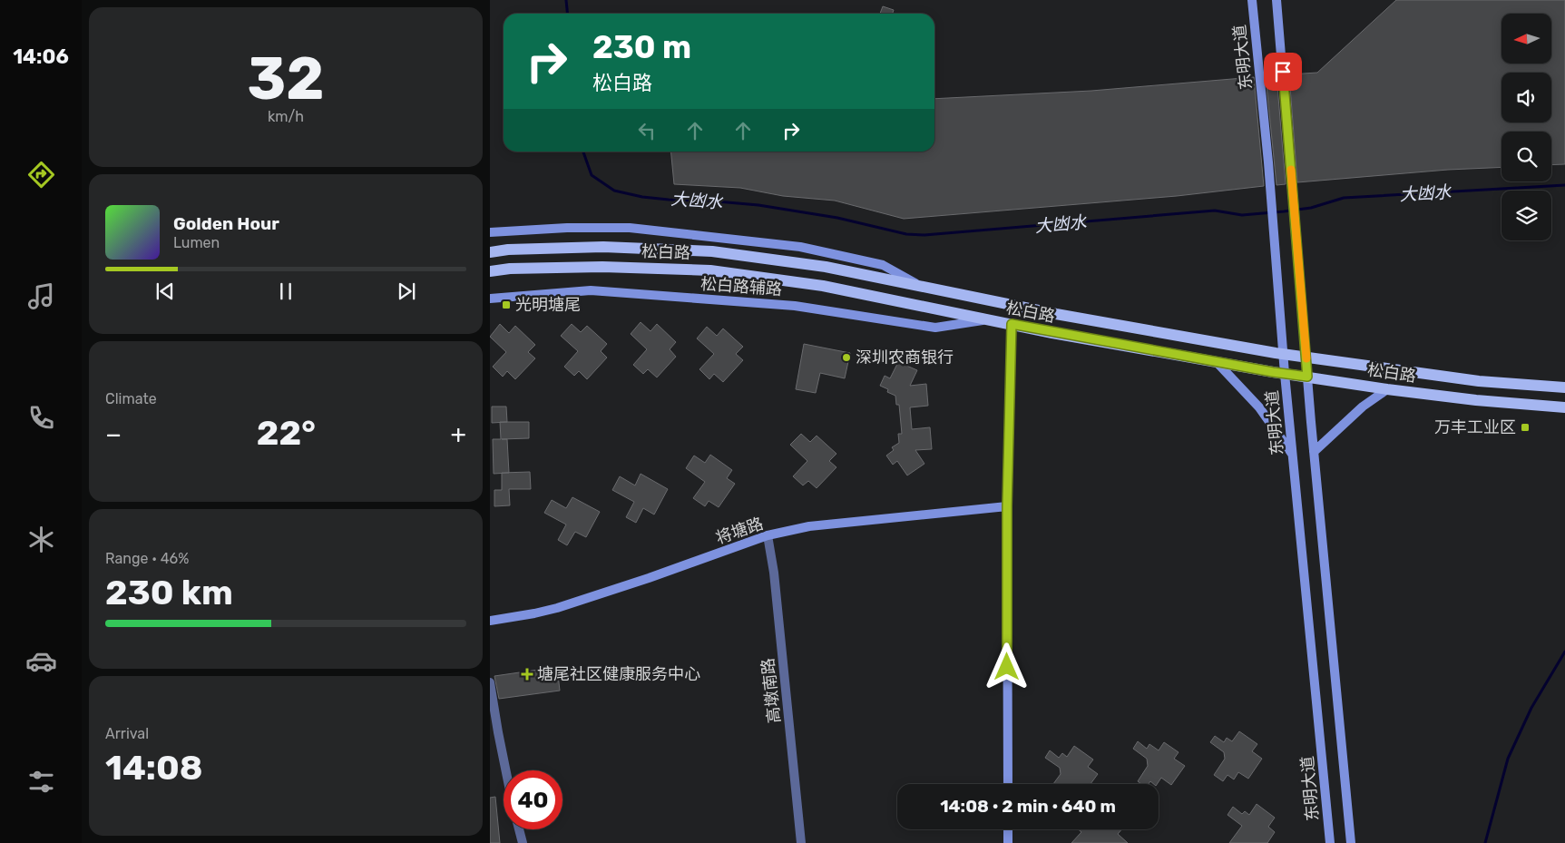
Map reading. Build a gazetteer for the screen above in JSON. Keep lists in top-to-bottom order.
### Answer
{
  "streets": {
    "main road": [
      "东明大道",
      "松白路",
      "松白路辅路",
      "将塘路"
    ],
    "street": ["高墩南路"]
  },
  "crossings": [
    ["东明大道", "松白路"],
    ["松白路", "松白路辅路"],
    ["将塘路", "高墩南路"]
  ],
  "water": ["大凼水"],
  "places": {
    "transit": ["光明塘尾", "万丰工业区"],
    "other": ["深圳农商银行"],
    "health": ["塘尾社区健康服务中心"]
  },
  "north": "left",
  "page": {
    "tabs": "14:06",
    "tile": [
      ["32", "km/h"],
      "Climate",
      ["Range · 46%", "230 km"],
      ["Arrival", "14:08"]
    ],
    "turn": ["230 m", "松白路"],
    "song": ["Golden Hour", "Lumen"],
    "heat": ["−", "22°", "+"],
    "limit": "40",
    "trip": "14:08 · 2 min · 640 m"
  }
}
